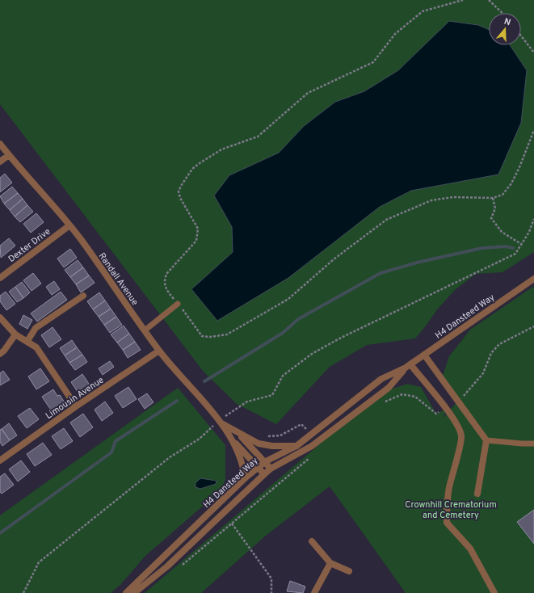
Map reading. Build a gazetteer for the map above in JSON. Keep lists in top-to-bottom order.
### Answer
{
  "streets": {
    "street": [
      "Dexter Drive",
      "Randall Avenue",
      "H4 Dansteed Way",
      "Limousin Avenue"
    ]
  },
  "crossings": [
    ["Dexter Drive", "Randall Avenue"],
    ["Randall Avenue", "H4 Dansteed Way"],
    ["Randall Avenue", "Limousin Avenue"]
  ],
  "parks": ["Crownhill Crematorium and Cemetery"],
  "north": "top"
}
